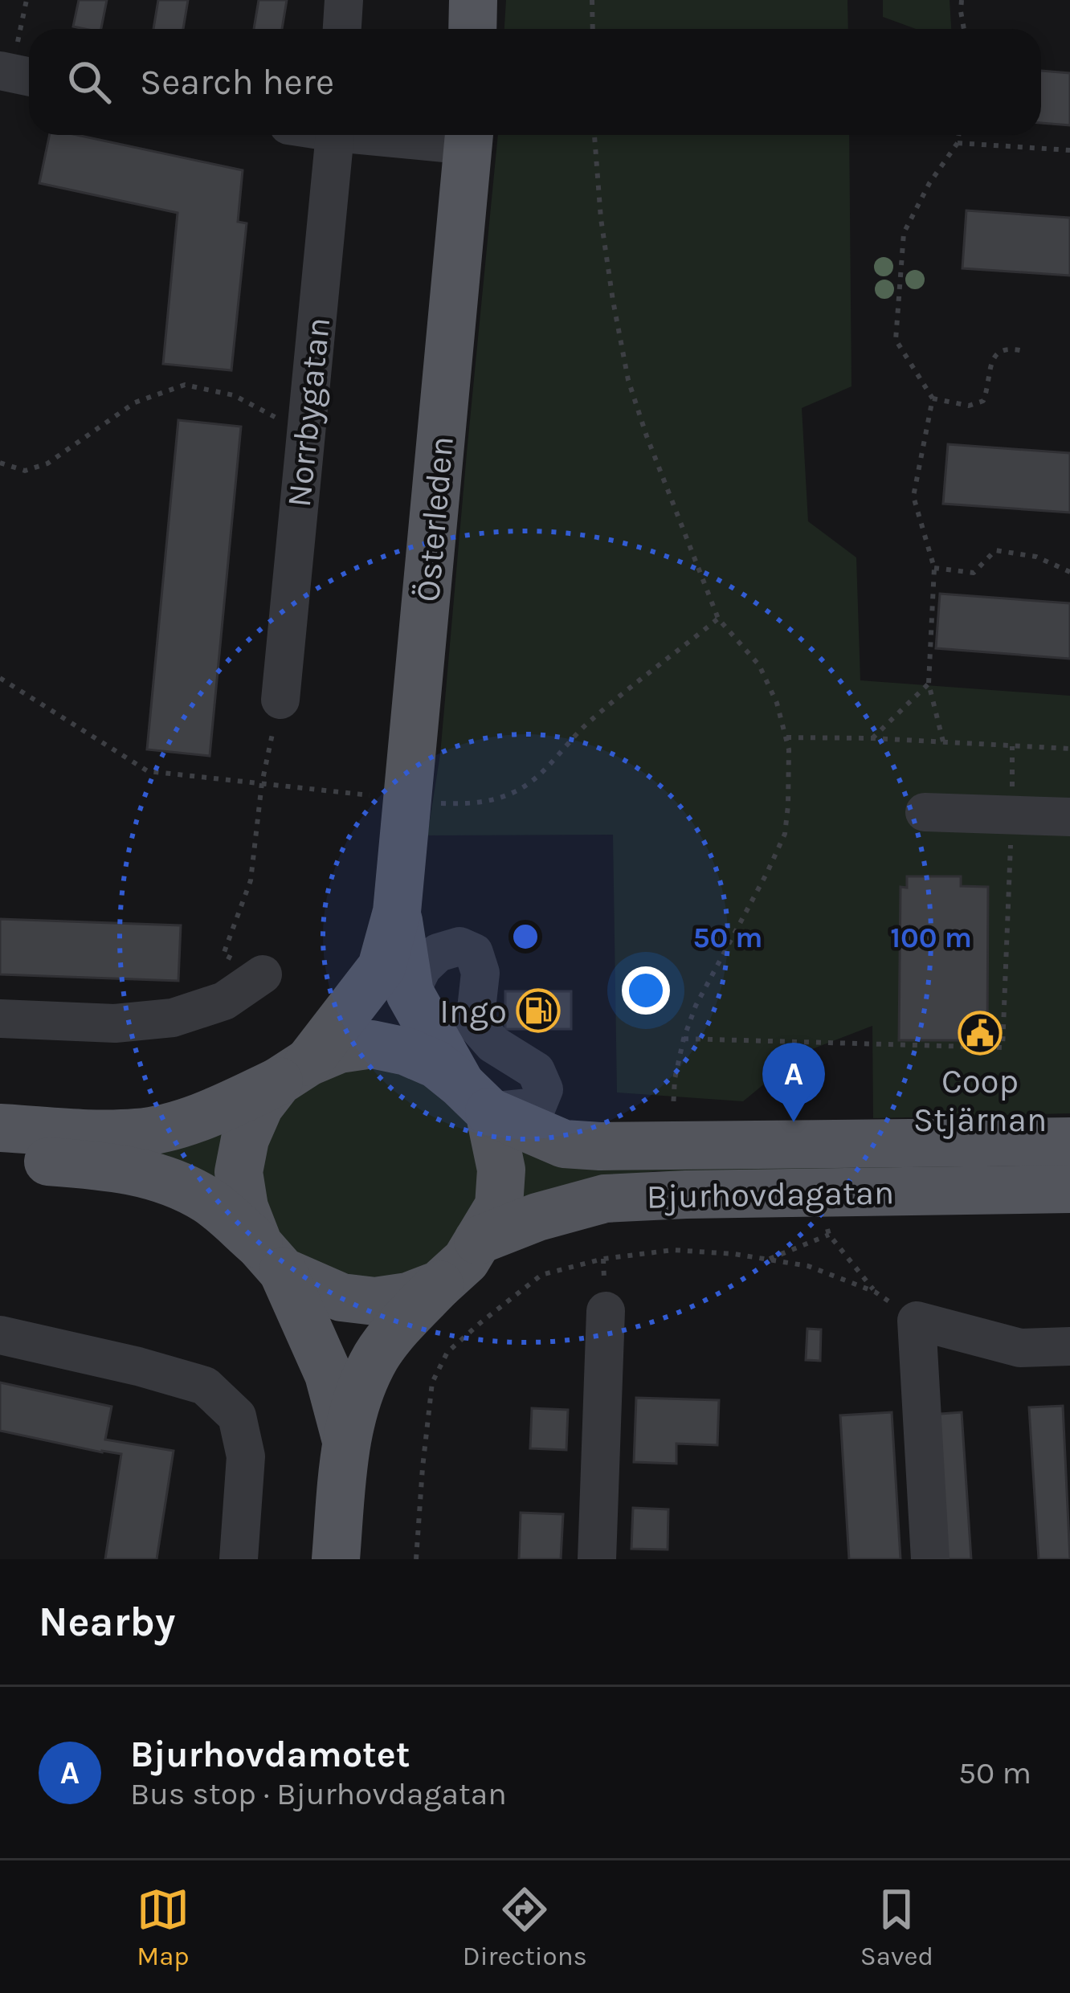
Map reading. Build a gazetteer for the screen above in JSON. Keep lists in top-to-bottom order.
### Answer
{
  "streets": {
    "main road": ["Österleden", "Bjurhovdagatan"],
    "street": ["Norrbygatan"]
  },
  "crossings": [
    ["Österleden", "Bjurhovdagatan"]
  ],
  "places": {
    "fuel station": ["Ingo"],
    "public building": ["Coop Stjärnan"]
  },
  "page": {
    "search": "Search here",
    "pins": "A",
    "heading": "Nearby",
    "list": [
      {
        "mark": "A",
        "name": "Bjurhovdamotet",
        "note": "Bus stop · Bjurhovdagatan",
        "value": "50 m"
      }
    ],
    "nav": ["Map", "Directions", "Saved"]
  },
  "rings": ["50 m", "100 m"]
}
